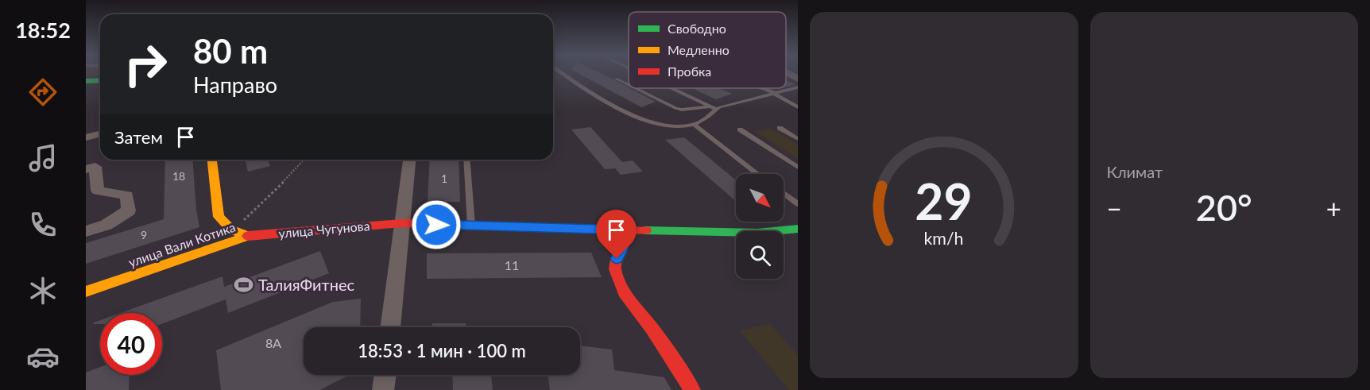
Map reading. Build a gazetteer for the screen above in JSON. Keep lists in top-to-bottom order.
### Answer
{
  "streets": {
    "street": ["улица Чугунова", "улица Вали Котика"]
  },
  "crossings": [
    ["улица Чугунова", "улица Вали Котика"]
  ],
  "places": {
    "sports": ["ТалияФитнес"]
  },
  "house_numbers": [
    "18",
    "1",
    "9",
    "11",
    "8А"
  ],
  "legend": ["Свободно", "Медленно", "Пробка"],
  "north": "bottom right",
  "page": {
    "tabs": "18:52",
    "tile": "Климат",
    "turn": ["80 m", "Направо"],
    "then": "Затем",
    "heat": ["−", "20°", "+"],
    "limit": "40",
    "trip": "18:53 · 1 мин · 100 m",
    "gauge": ["29", "km/h"]
  }
}
